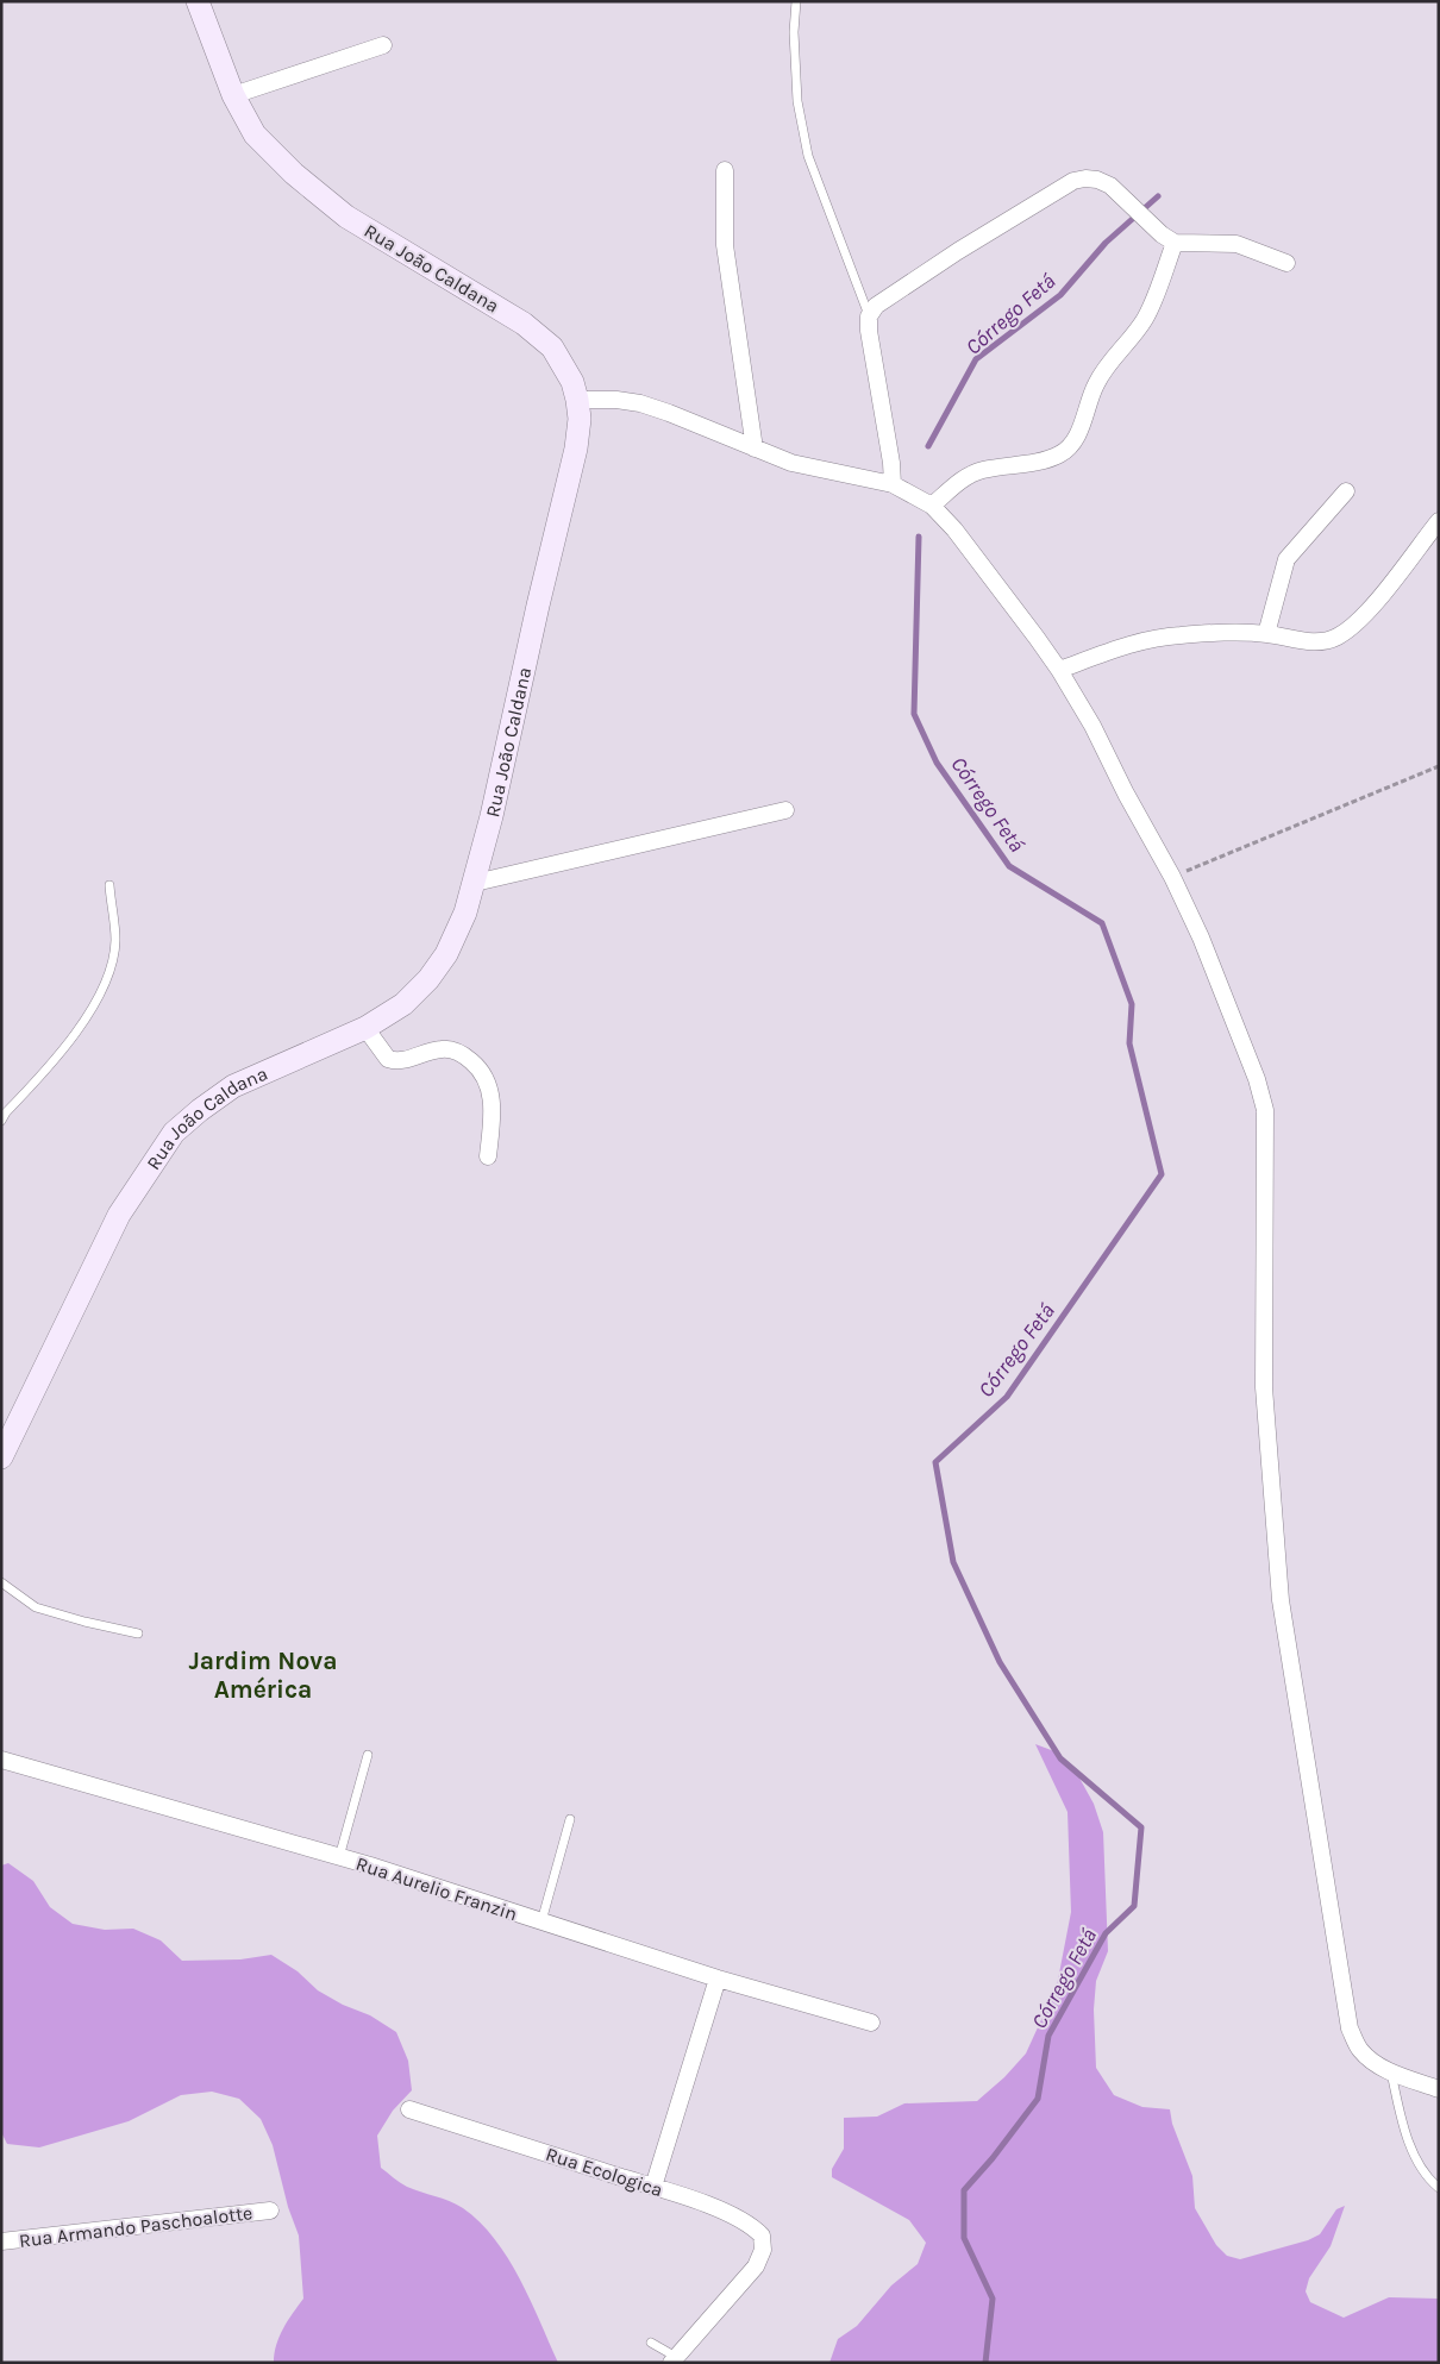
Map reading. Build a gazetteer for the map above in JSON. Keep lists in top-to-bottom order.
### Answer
{
  "streets": {
    "street": [
      "Rua João Caldana",
      "Rua Aurelio Franzin",
      "Rua Ecologica",
      "Rua Armando Paschoalotte"
    ]
  },
  "districts": ["Jardim Nova América"],
  "water": ["Córrego Fetá"]
}
